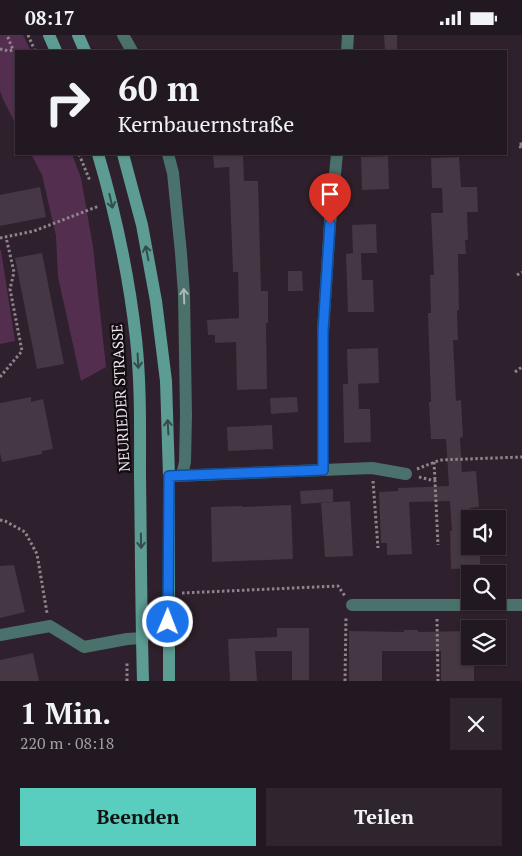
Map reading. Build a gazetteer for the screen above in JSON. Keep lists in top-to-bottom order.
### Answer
{
  "streets": {
    "main road": ["NEURIEDER STRASSE"]
  },
  "page": {
    "status": "08:17",
    "turn": ["60 m", "Kernbauernstraße"],
    "heading": ["1 Min.", "220 m · 08:18"],
    "buttons": ["Beenden", "Teilen"]
  }
}
